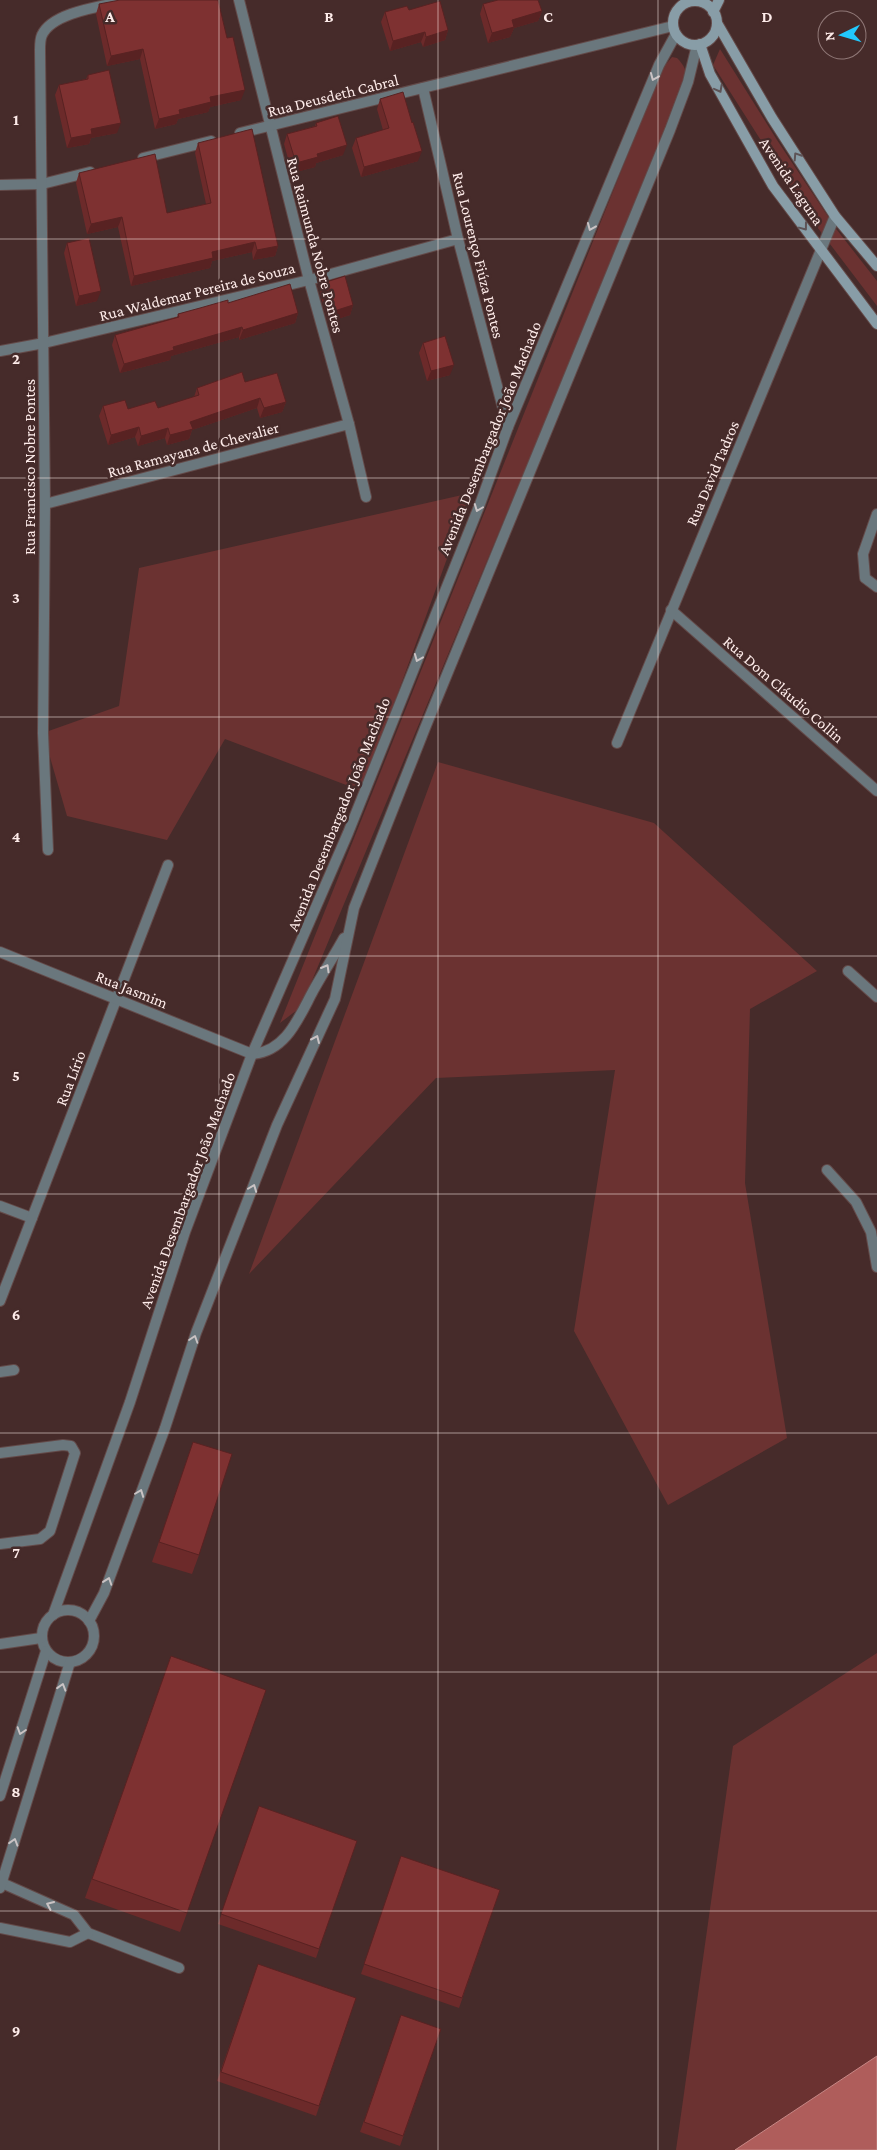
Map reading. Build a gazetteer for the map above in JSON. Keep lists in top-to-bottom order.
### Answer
{
  "streets": {
    "main road": ["Avenida Laguna"],
    "street": [
      "Rua Deusdeth Cabral",
      "Rua Raimunda Nobre Pontes",
      "Rua Lourenço Fiúza Pontes",
      "Rua Waldemar Pereira de Souza",
      "Avenida Desembargador João Machado",
      "Rua Ramayana de Chevalier",
      "Rua Francisco Nobre Pontes",
      "Rua David Tadros",
      "Rua Dom Cláudio Collin",
      "Rua Jasmim",
      "Rua Lírio"
    ]
  },
  "crossings": [
    ["Rua Deusdeth Cabral", "Avenida Laguna"],
    ["Rua Deusdeth Cabral", "Rua Raimunda Nobre Pontes"],
    ["Rua Deusdeth Cabral", "Rua Lourenço Fiúza Pontes"],
    ["Rua Deusdeth Cabral", "Avenida Desembargador João Machado"],
    ["Avenida Laguna", "Avenida Desembargador João Machado"],
    ["Avenida Laguna", "Rua David Tadros"],
    ["Rua Raimunda Nobre Pontes", "Rua Waldemar Pereira de Souza"],
    ["Rua Raimunda Nobre Pontes", "Rua Ramayana de Chevalier"],
    ["Rua Lourenço Fiúza Pontes", "Rua Waldemar Pereira de Souza"],
    ["Rua Lourenço Fiúza Pontes", "Avenida Desembargador João Machado"],
    ["Rua Waldemar Pereira de Souza", "Rua Francisco Nobre Pontes"],
    ["Avenida Desembargador João Machado", "Rua Jasmim"],
    ["Rua Ramayana de Chevalier", "Rua Francisco Nobre Pontes"],
    ["Rua David Tadros", "Rua Dom Cláudio Collin"],
    ["Rua Jasmim", "Rua Lírio"]
  ],
  "north": "left",
  "grid": {
    "columns": [
      "A",
      "B",
      "C",
      "D"
    ],
    "rows": [
      "1",
      "2",
      "3",
      "4",
      "5",
      "6",
      "7",
      "8",
      "9"
    ]
  }
}
